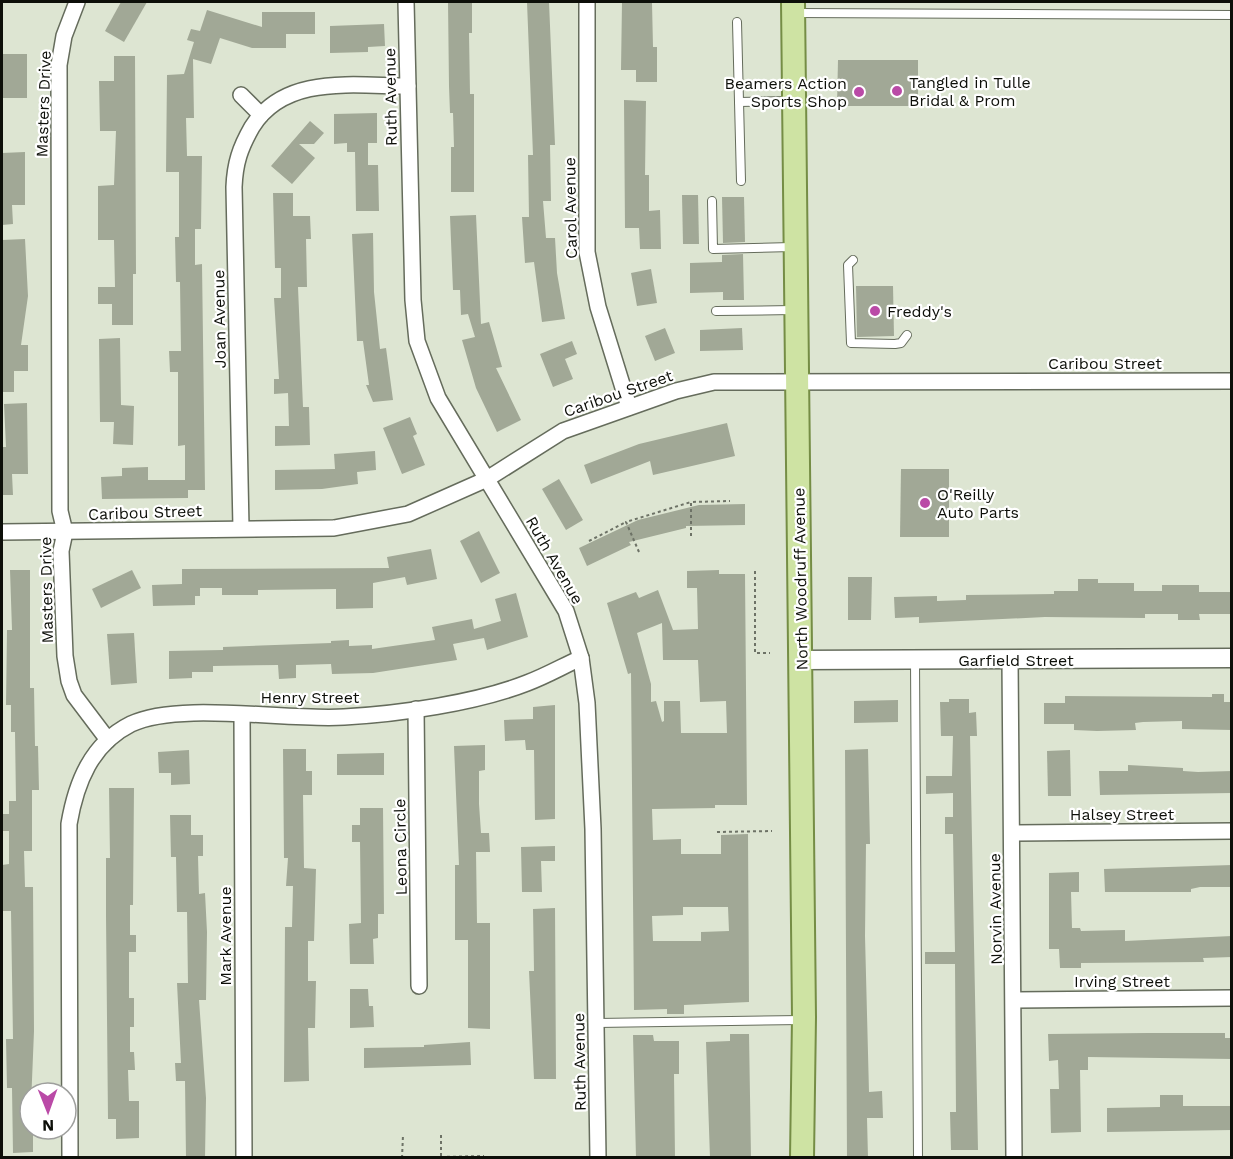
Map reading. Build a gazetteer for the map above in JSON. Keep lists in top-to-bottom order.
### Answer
{
  "streets": {
    "main road": ["North Woodruff Avenue"],
    "street": [
      "Ruth Avenue",
      "Masters Drive",
      "Carol Avenue",
      "Joan Avenue",
      "Caribou Street",
      "Garfield Street",
      "Henry Street",
      "Halsey Street",
      "Leona Circle",
      "Norvin Avenue",
      "Mark Avenue",
      "Irving Street"
    ]
  },
  "crossings": [
    ["Ruth Avenue", "Joan Avenue"],
    ["Ruth Avenue", "Caribou Street"],
    ["Ruth Avenue", "Henry Street"],
    ["Masters Drive", "Caribou Street"],
    ["Masters Drive", "Henry Street"],
    ["Carol Avenue", "Caribou Street"],
    ["Joan Avenue", "Caribou Street"],
    ["Caribou Street", "North Woodruff Avenue"],
    ["North Woodruff Avenue", "Garfield Street"],
    ["Garfield Street", "Norvin Avenue"],
    ["Henry Street", "Leona Circle"],
    ["Henry Street", "Mark Avenue"],
    ["Halsey Street", "Norvin Avenue"],
    ["Norvin Avenue", "Irving Street"]
  ],
  "places": [
    "Tangled in Tulle Bridal & Prom",
    "Beamers Action Sports Shop",
    "Freddy's",
    "O'Reilly Auto Parts"
  ],
  "north": "bottom"
}
